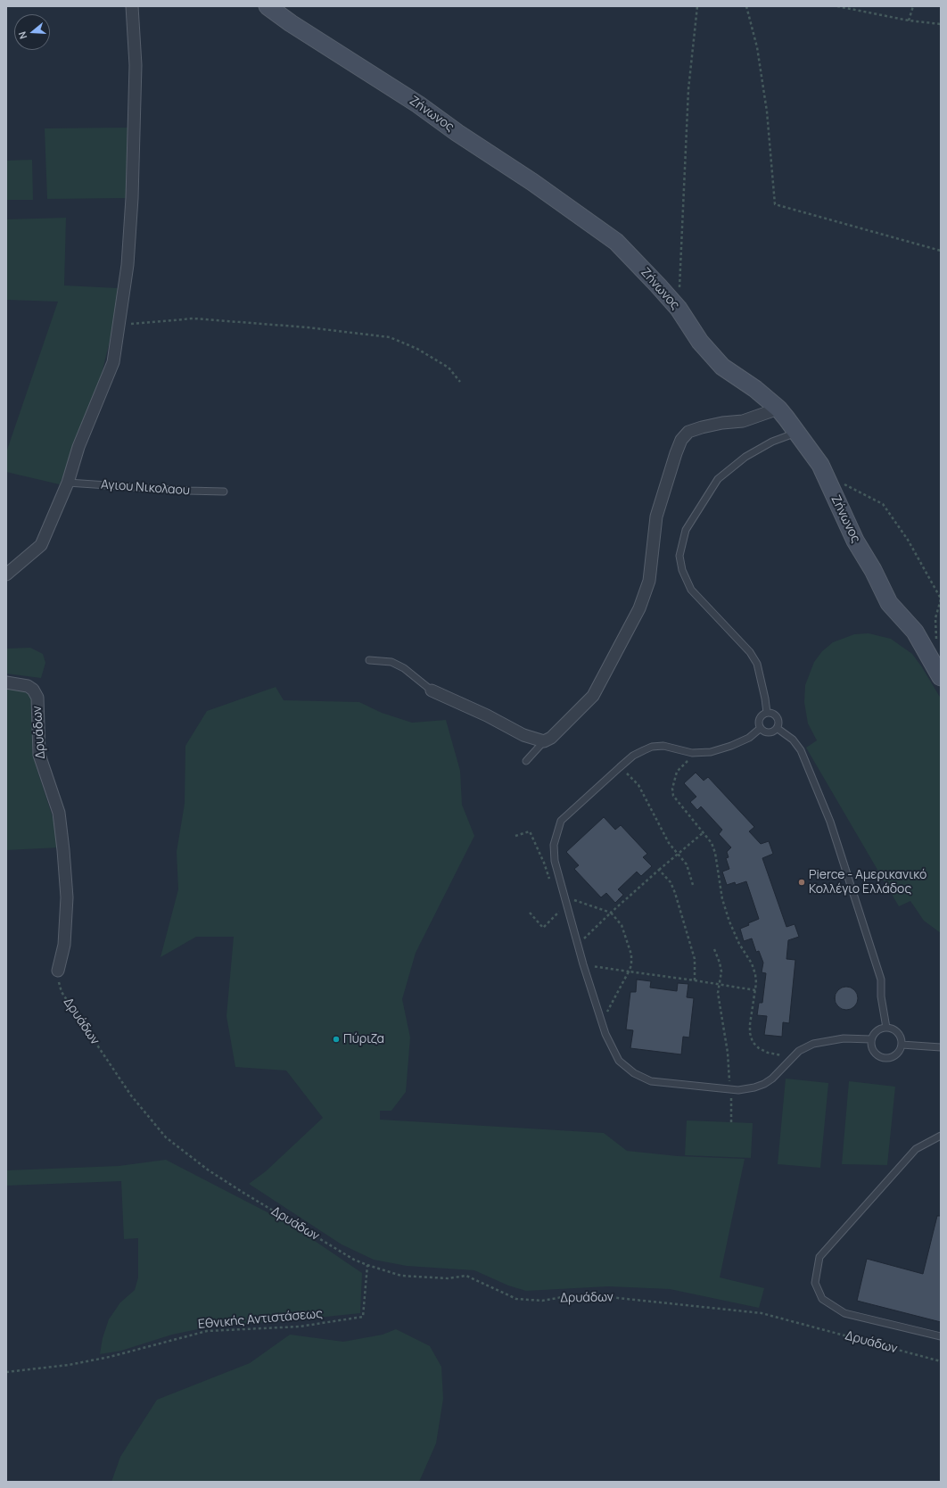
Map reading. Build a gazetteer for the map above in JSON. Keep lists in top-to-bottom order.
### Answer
{
  "streets": {
    "street": ["Ζήνωνος", "Δρυάδων"],
    "lane": ["Αγιου Νικολαου"],
    "path": ["Εθνικής Αντιστάσεως"]
  },
  "crossings": [
    ["Δρυάδων", "Εθνικής Αντιστάσεως"]
  ],
  "places": ["Pierce - Αμερικανικό Κολλέγιο Ελλάδος", "Πύριζα"],
  "north": "left"
}
